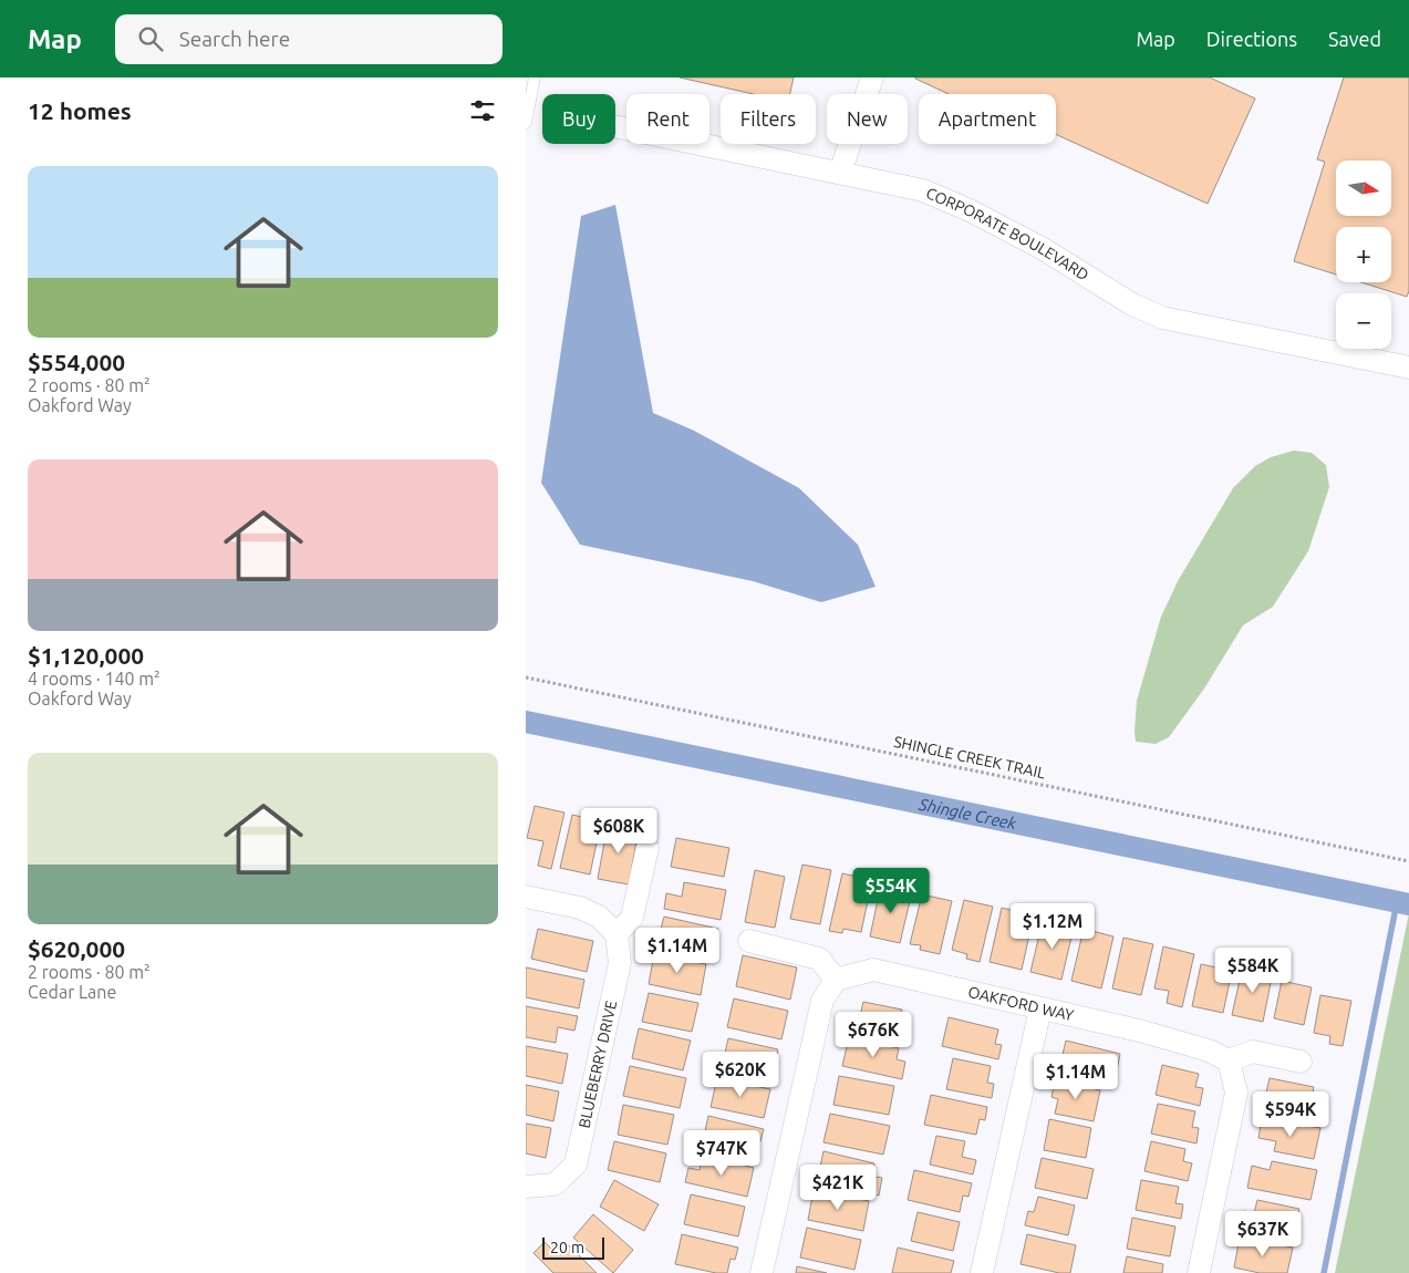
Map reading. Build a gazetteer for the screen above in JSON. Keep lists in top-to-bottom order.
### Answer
{
  "streets": {
    "street": ["CORPORATE BOULEVARD", "OAKFORD WAY", "BLUEBERRY DRIVE"],
    "path": ["SHINGLE CREEK TRAIL"]
  },
  "water": ["Shingle Creek"],
  "scale_bar": "20 m",
  "north": "right",
  "page": {
    "header": "Map",
    "search": "Search here",
    "nav": ["Map", "Directions", "Saved"],
    "heading": "12 homes",
    "chip": [
      "Buy",
      "Rent",
      "Filters",
      "New",
      "Apartment"
    ],
    "list": [
      {
        "name": "$554,000",
        "note": "2 rooms · 80 m² · Oakford Way"
      },
      {
        "name": "$1,120,000",
        "note": "4 rooms · 140 m² · Oakford Way"
      },
      {
        "name": "$620,000",
        "note": "2 rooms · 80 m² · Cedar Lane"
      }
    ],
    "map_buttons": ["+", "−"],
    "price": [
      "$608K",
      "$554K",
      "$1.12M",
      "$1.14M",
      "$584K",
      "$676K",
      "$620K",
      "$1.14M",
      "$594K",
      "$747K",
      "$421K",
      "$637K"
    ],
    "scale": "20 m"
  }
}
